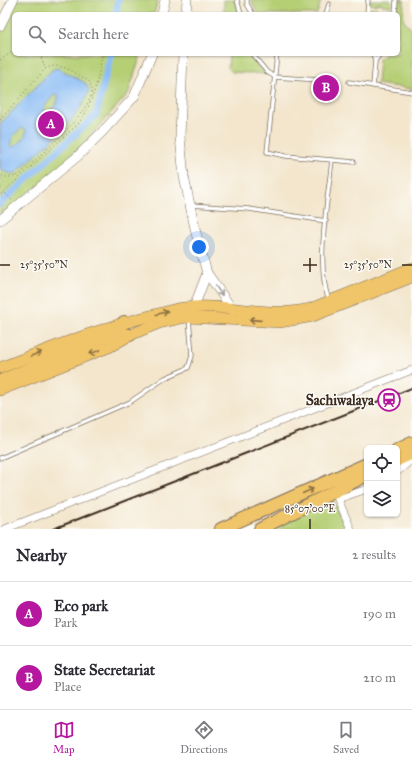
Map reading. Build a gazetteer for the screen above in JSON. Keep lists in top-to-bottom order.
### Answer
{
  "places": {
    "station": ["Sachiwalaya"]
  },
  "page": {
    "search": "Search here",
    "pins": ["B", "A"],
    "heading": ["Nearby", "2 results"],
    "list": [
      {
        "mark": "A",
        "name": "Eco park",
        "note": "Park",
        "value": "190 m"
      },
      {
        "mark": "B",
        "name": "State Secretariat",
        "note": "Place",
        "value": "210 m"
      }
    ],
    "nav": ["Map", "Directions", "Saved"]
  },
  "coordinates": ["25°35'50\"N", "85°07'00\"E"]
}
